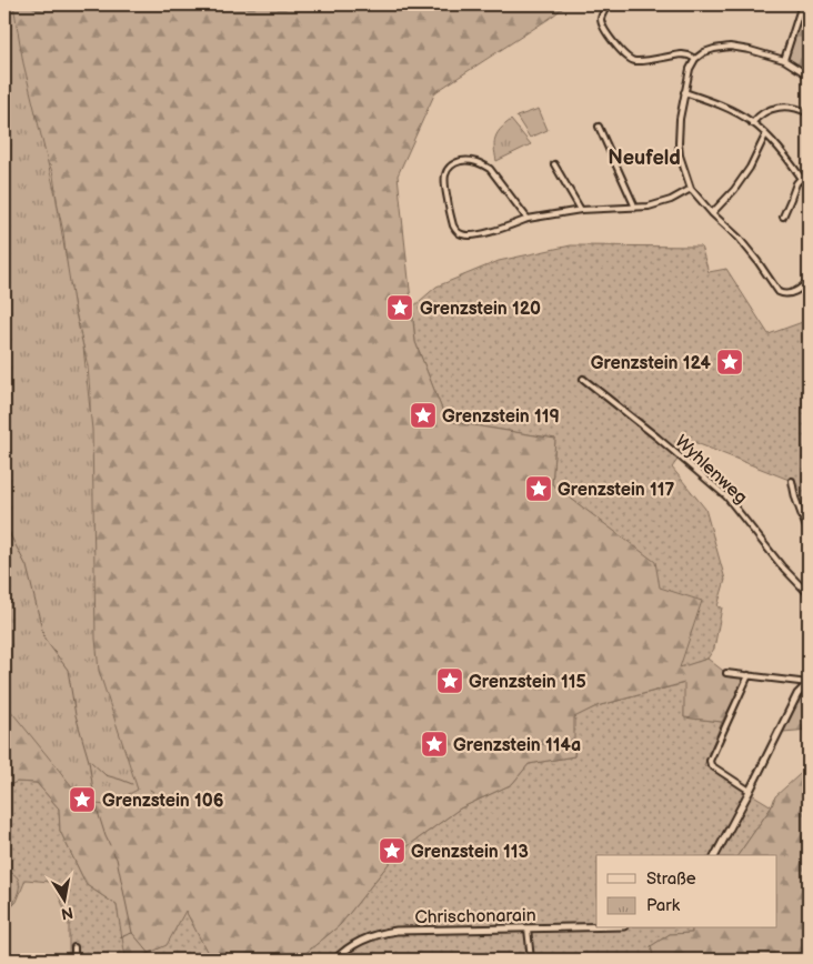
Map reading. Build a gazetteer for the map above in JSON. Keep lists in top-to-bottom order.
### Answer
{
  "streets": {
    "street": ["Wyhlenweg", "Chrischonarain"]
  },
  "districts": ["Neufeld"],
  "places": {
    "place": [
      "Grenzstein 120",
      "Grenzstein 124",
      "Grenzstein 119",
      "Grenzstein 117",
      "Grenzstein 115",
      "Grenzstein 114a",
      "Grenzstein 106",
      "Grenzstein 113"
    ]
  },
  "legend": ["Straße", "Park"],
  "north": "bottom"
}
